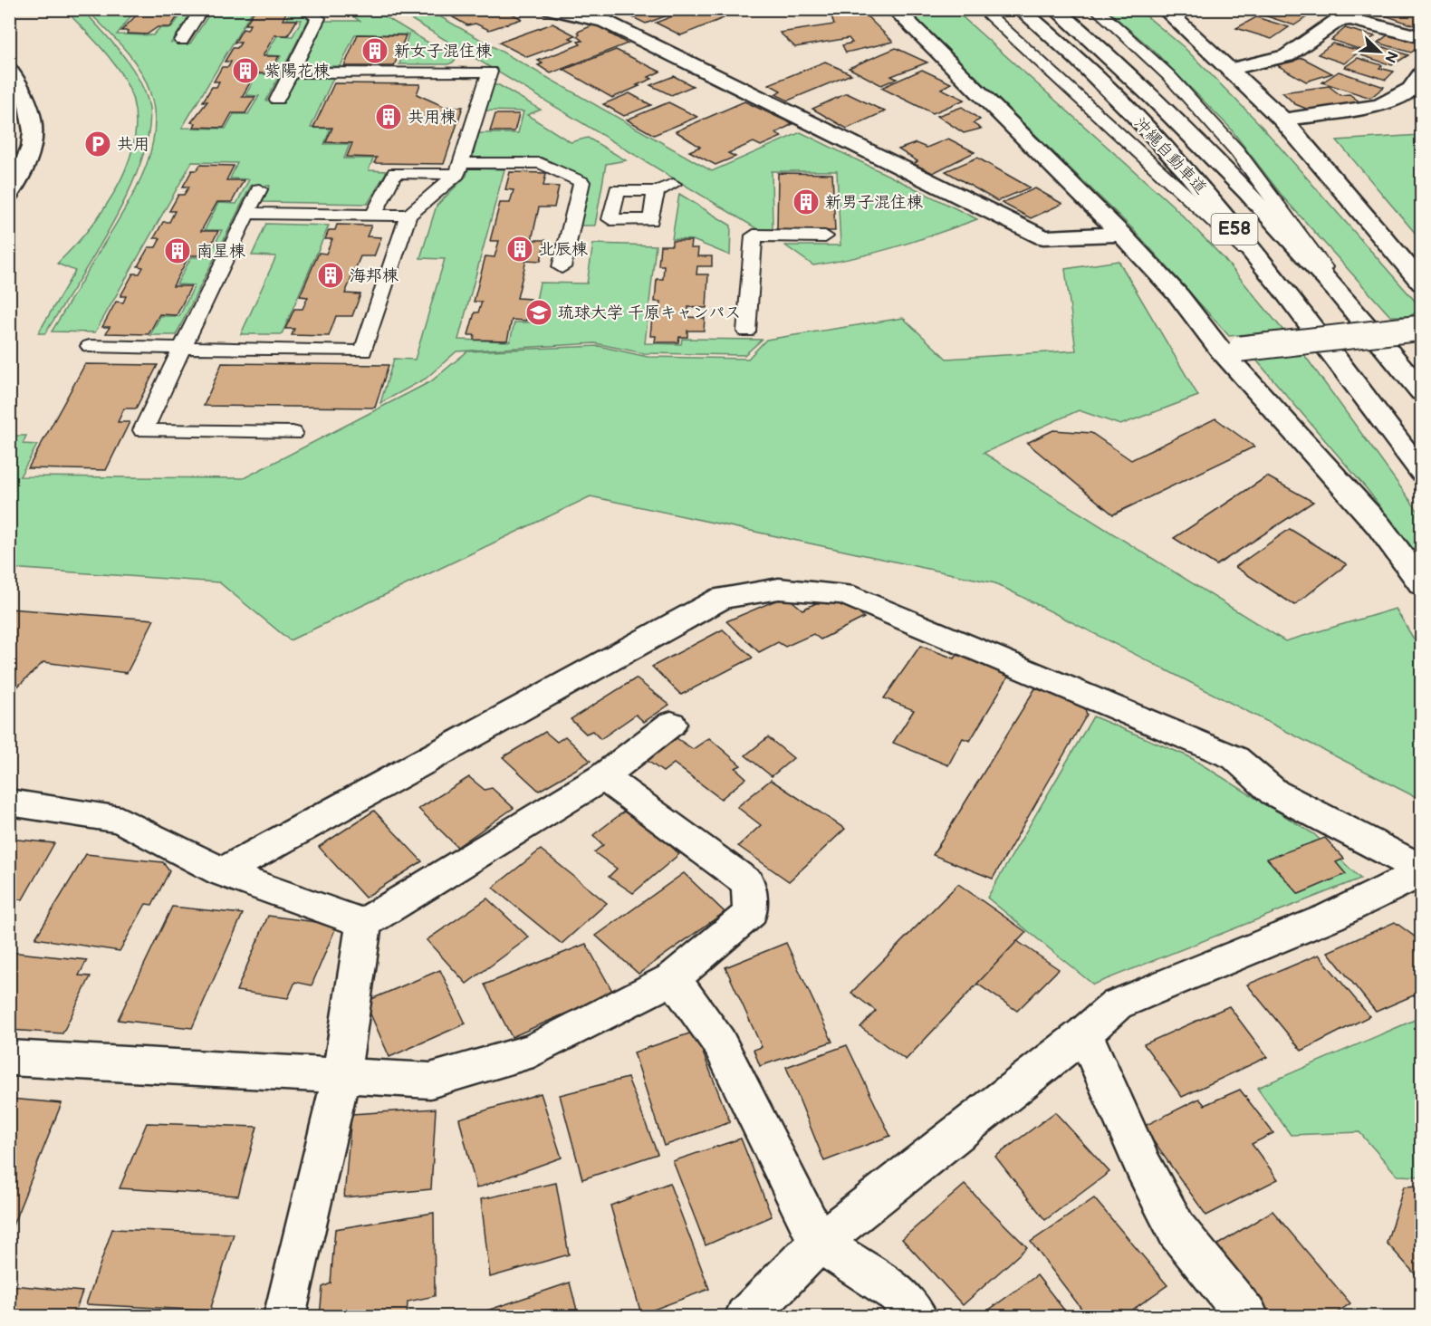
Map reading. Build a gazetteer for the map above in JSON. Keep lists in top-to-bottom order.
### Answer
{
  "streets": {
    "main road": ["沖縄自動車道", "E58"]
  },
  "places": {
    "building": [
      "新女子混住棟",
      "紫陽花棟",
      "共用棟",
      "新男子混住棟",
      "北辰棟",
      "南星棟",
      "海邦棟"
    ],
    "parking": ["共用"],
    "school or university": ["琉球大学 千原キャンパス"]
  },
  "north": "bottom right"
}
